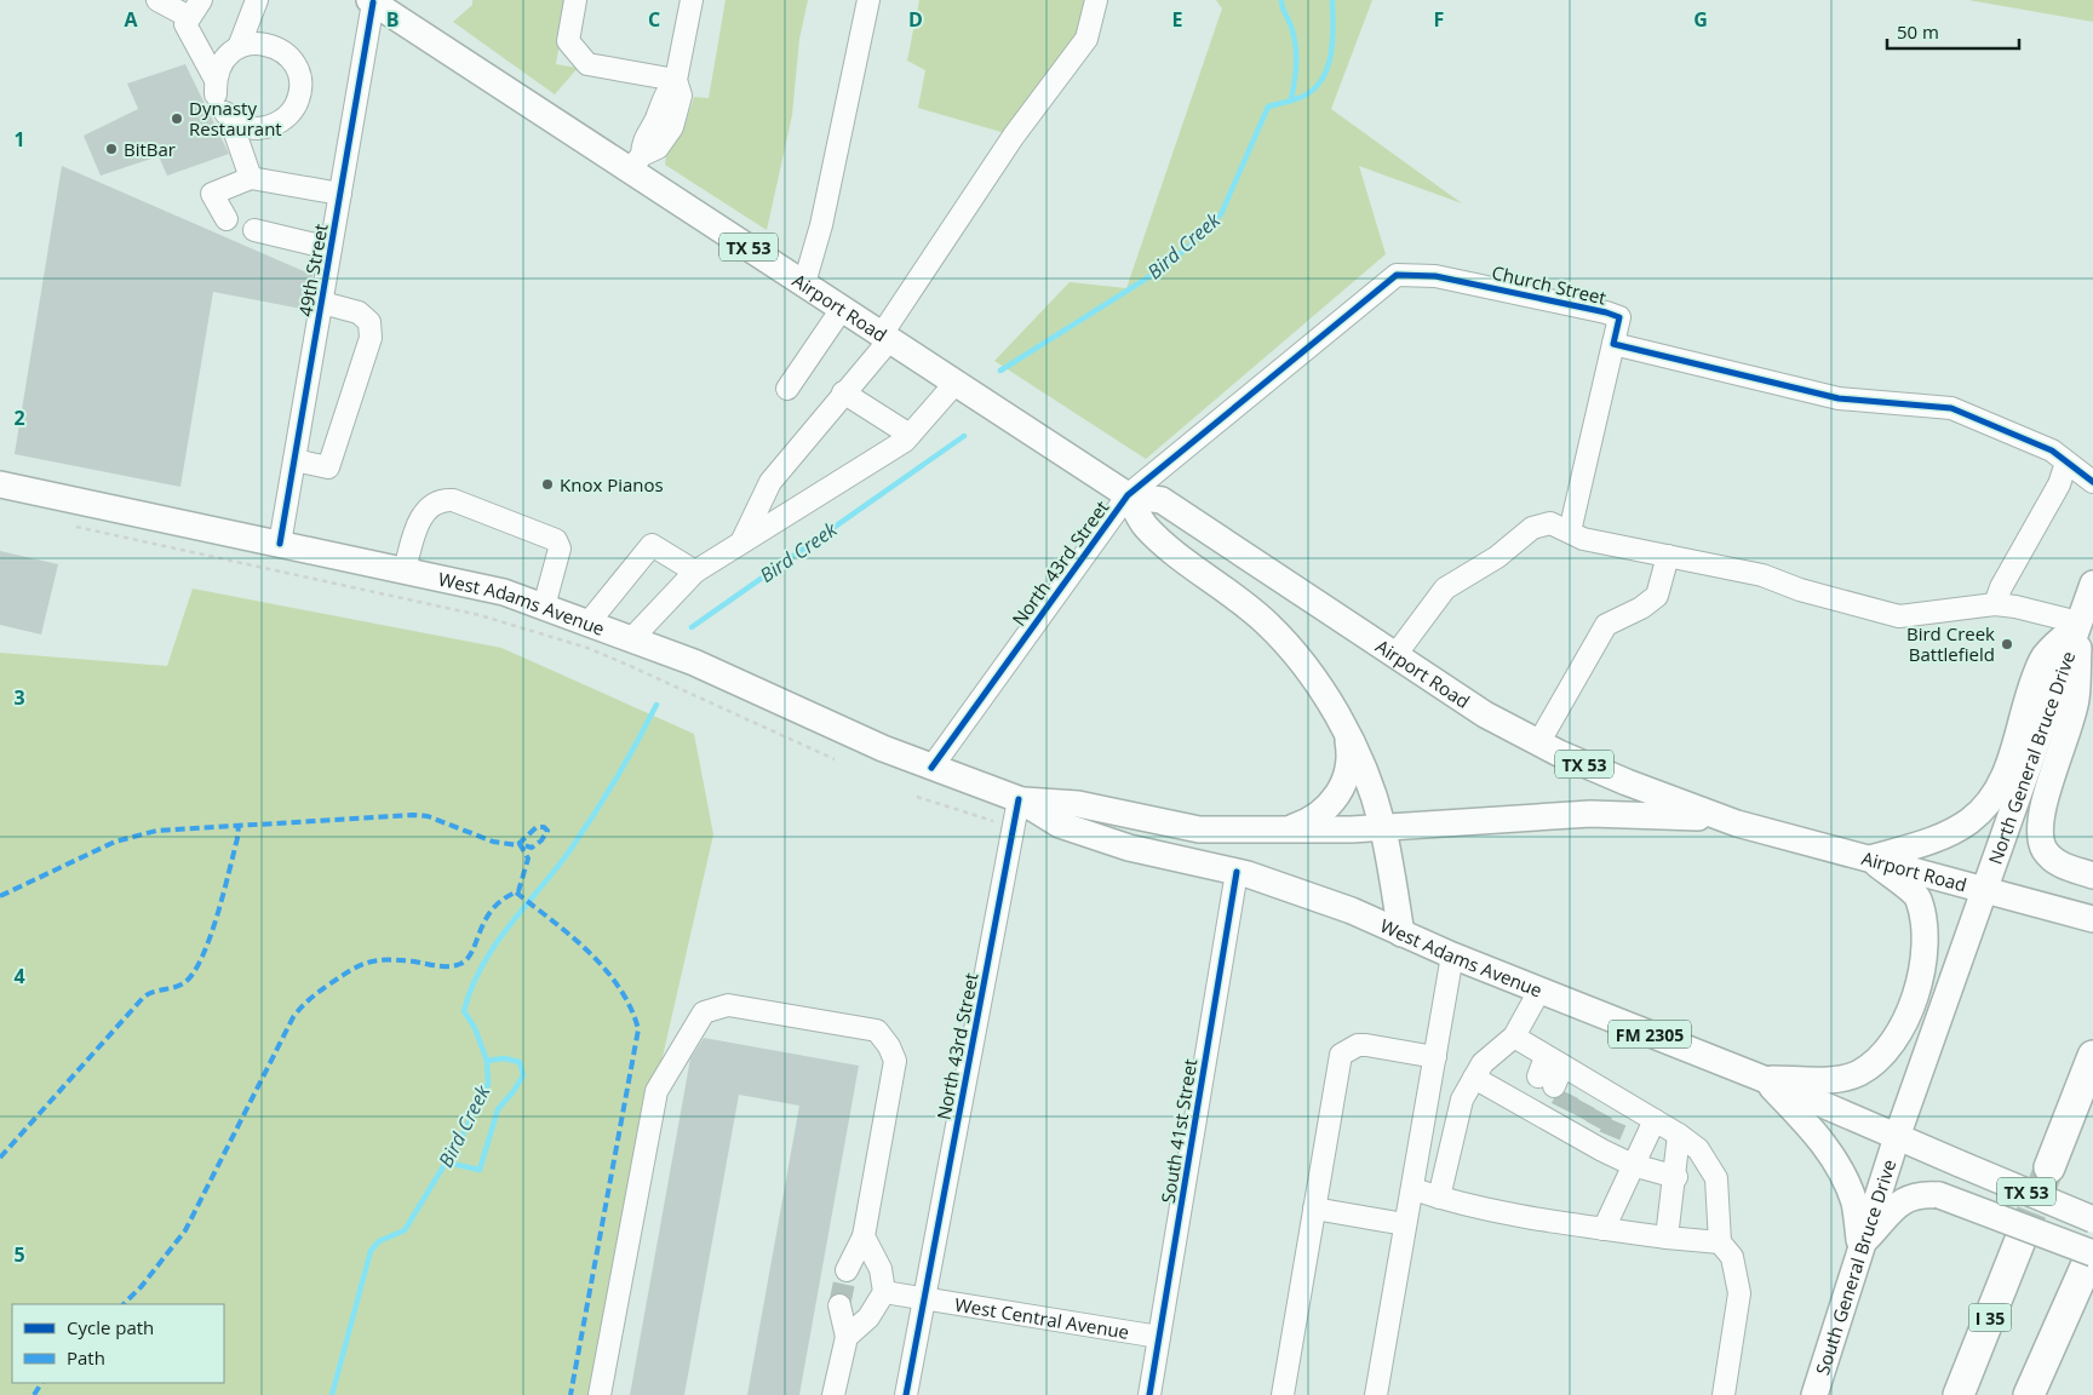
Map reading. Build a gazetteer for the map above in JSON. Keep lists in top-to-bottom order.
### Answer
{
  "streets": {
    "highway": ["I 35"],
    "main road": [
      "TX 53",
      "Airport Road",
      "West Adams Avenue",
      "North General Bruce Drive",
      "FM 2305",
      "South General Bruce Drive"
    ],
    "street": [
      "49th Street",
      "Church Street",
      "North 43rd Street",
      "South 41st Street",
      "West Central Avenue"
    ]
  },
  "crossings": [
    ["TX 53", "West Adams Avenue"],
    ["TX 53", "North General Bruce Drive"],
    ["TX 53", "South General Bruce Drive"],
    ["49th Street", "Airport Road"],
    ["49th Street", "West Adams Avenue"],
    ["Church Street", "Airport Road"],
    ["Church Street", "North 43rd Street"],
    ["Airport Road", "North 43rd Street"],
    ["Airport Road", "West Adams Avenue"],
    ["Airport Road", "North General Bruce Drive"],
    ["North 43rd Street", "West Adams Avenue"],
    ["North 43rd Street", "West Central Avenue"],
    ["West Adams Avenue", "North General Bruce Drive"],
    ["West Adams Avenue", "South 41st Street"],
    ["West Adams Avenue", "South General Bruce Drive"],
    ["North General Bruce Drive", "South General Bruce Drive"],
    ["South 41st Street", "West Central Avenue"]
  ],
  "water": ["Bird Creek"],
  "places": [
    "Dynasty Restaurant",
    "BitBar",
    "Knox Pianos",
    "Bird Creek Battlefield"
  ],
  "legend": ["Cycle path", "Path"],
  "scale_bar": "50 m",
  "grid": {
    "columns": [
      "A",
      "B",
      "C",
      "D",
      "E",
      "F",
      "G"
    ],
    "rows": [
      "1",
      "2",
      "3",
      "4",
      "5"
    ]
  }
}
